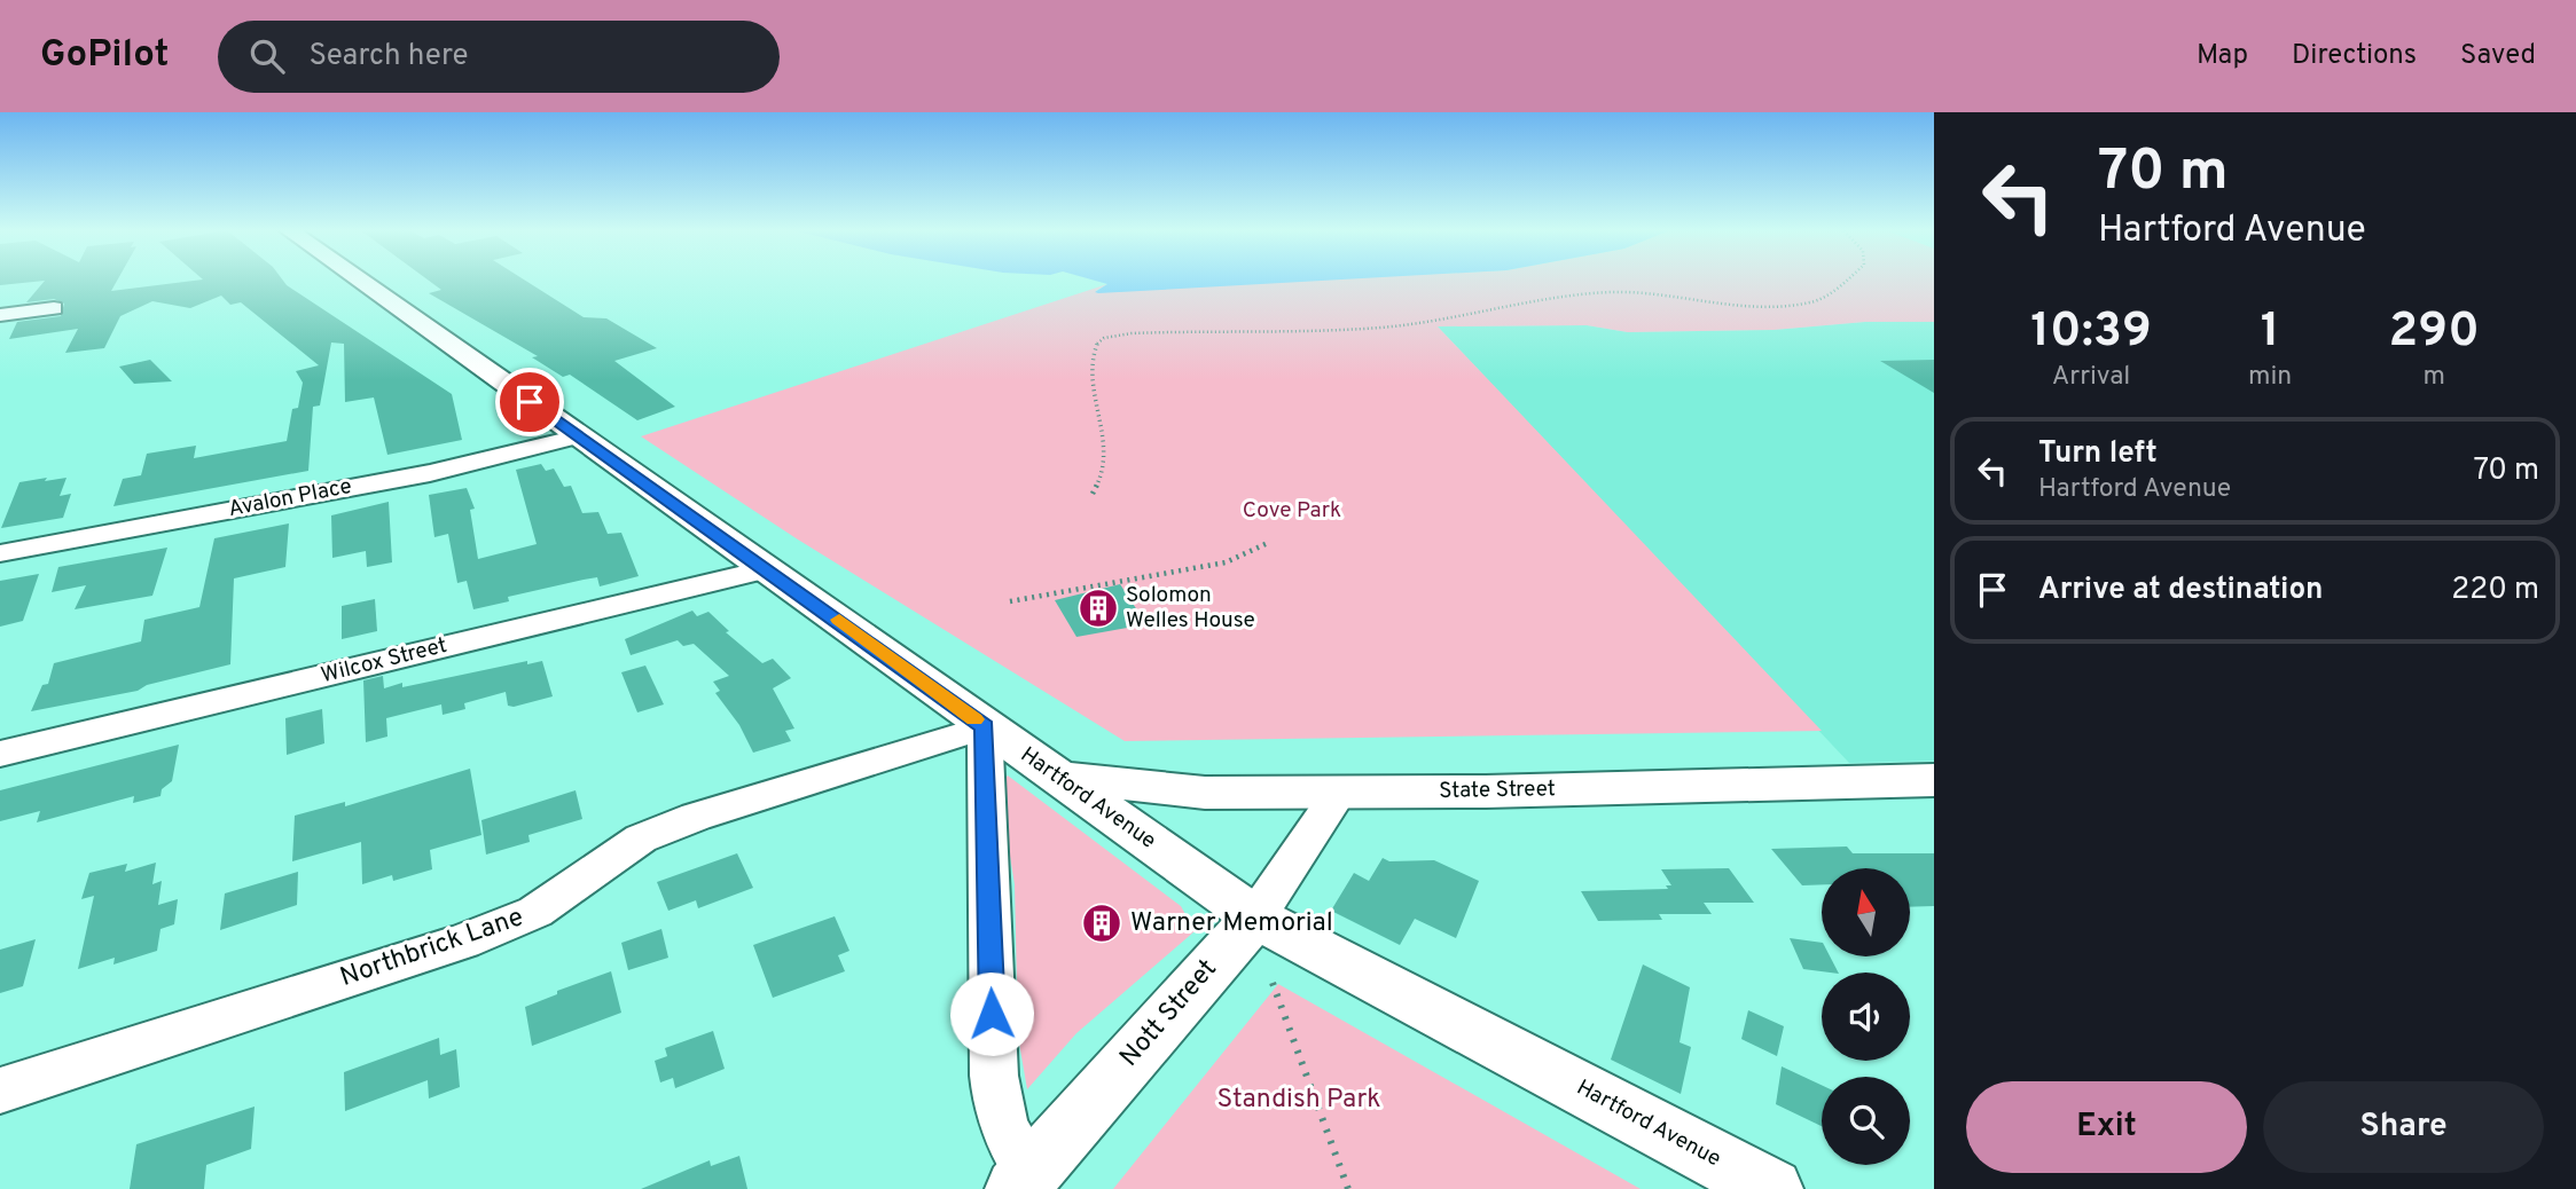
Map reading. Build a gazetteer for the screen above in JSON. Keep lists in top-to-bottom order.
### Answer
{
  "streets": {
    "street": [
      "Avalon Place",
      "Wilcox Street",
      "State Street",
      "Hartford Avenue",
      "Northbrick Lane",
      "Nott Street"
    ]
  },
  "crossings": [
    ["Avalon Place", "Hartford Avenue"],
    ["Wilcox Street", "Hartford Avenue"],
    ["State Street", "Hartford Avenue"],
    ["State Street", "Nott Street"],
    ["Hartford Avenue", "Northbrick Lane"],
    ["Hartford Avenue", "Nott Street"]
  ],
  "parks": ["Cove Park", "Standish Park"],
  "places": {
    "building": ["Solomon Welles House", "Warner Memorial"]
  },
  "north": "top",
  "page": {
    "header": "GoPilot",
    "search": "Search here",
    "nav": ["Map", "Directions", "Saved"],
    "turn": ["70 m", "Hartford Avenue"],
    "eta": [
      "10:39",
      "Arrival",
      "1",
      "min",
      "290",
      "m"
    ],
    "list": [
      {
        "name": "Turn left",
        "note": "Hartford Avenue",
        "value": "70 m"
      },
      {
        "name": "Arrive at destination",
        "value": "220 m"
      }
    ],
    "buttons": ["Exit", "Share"]
  }
}
